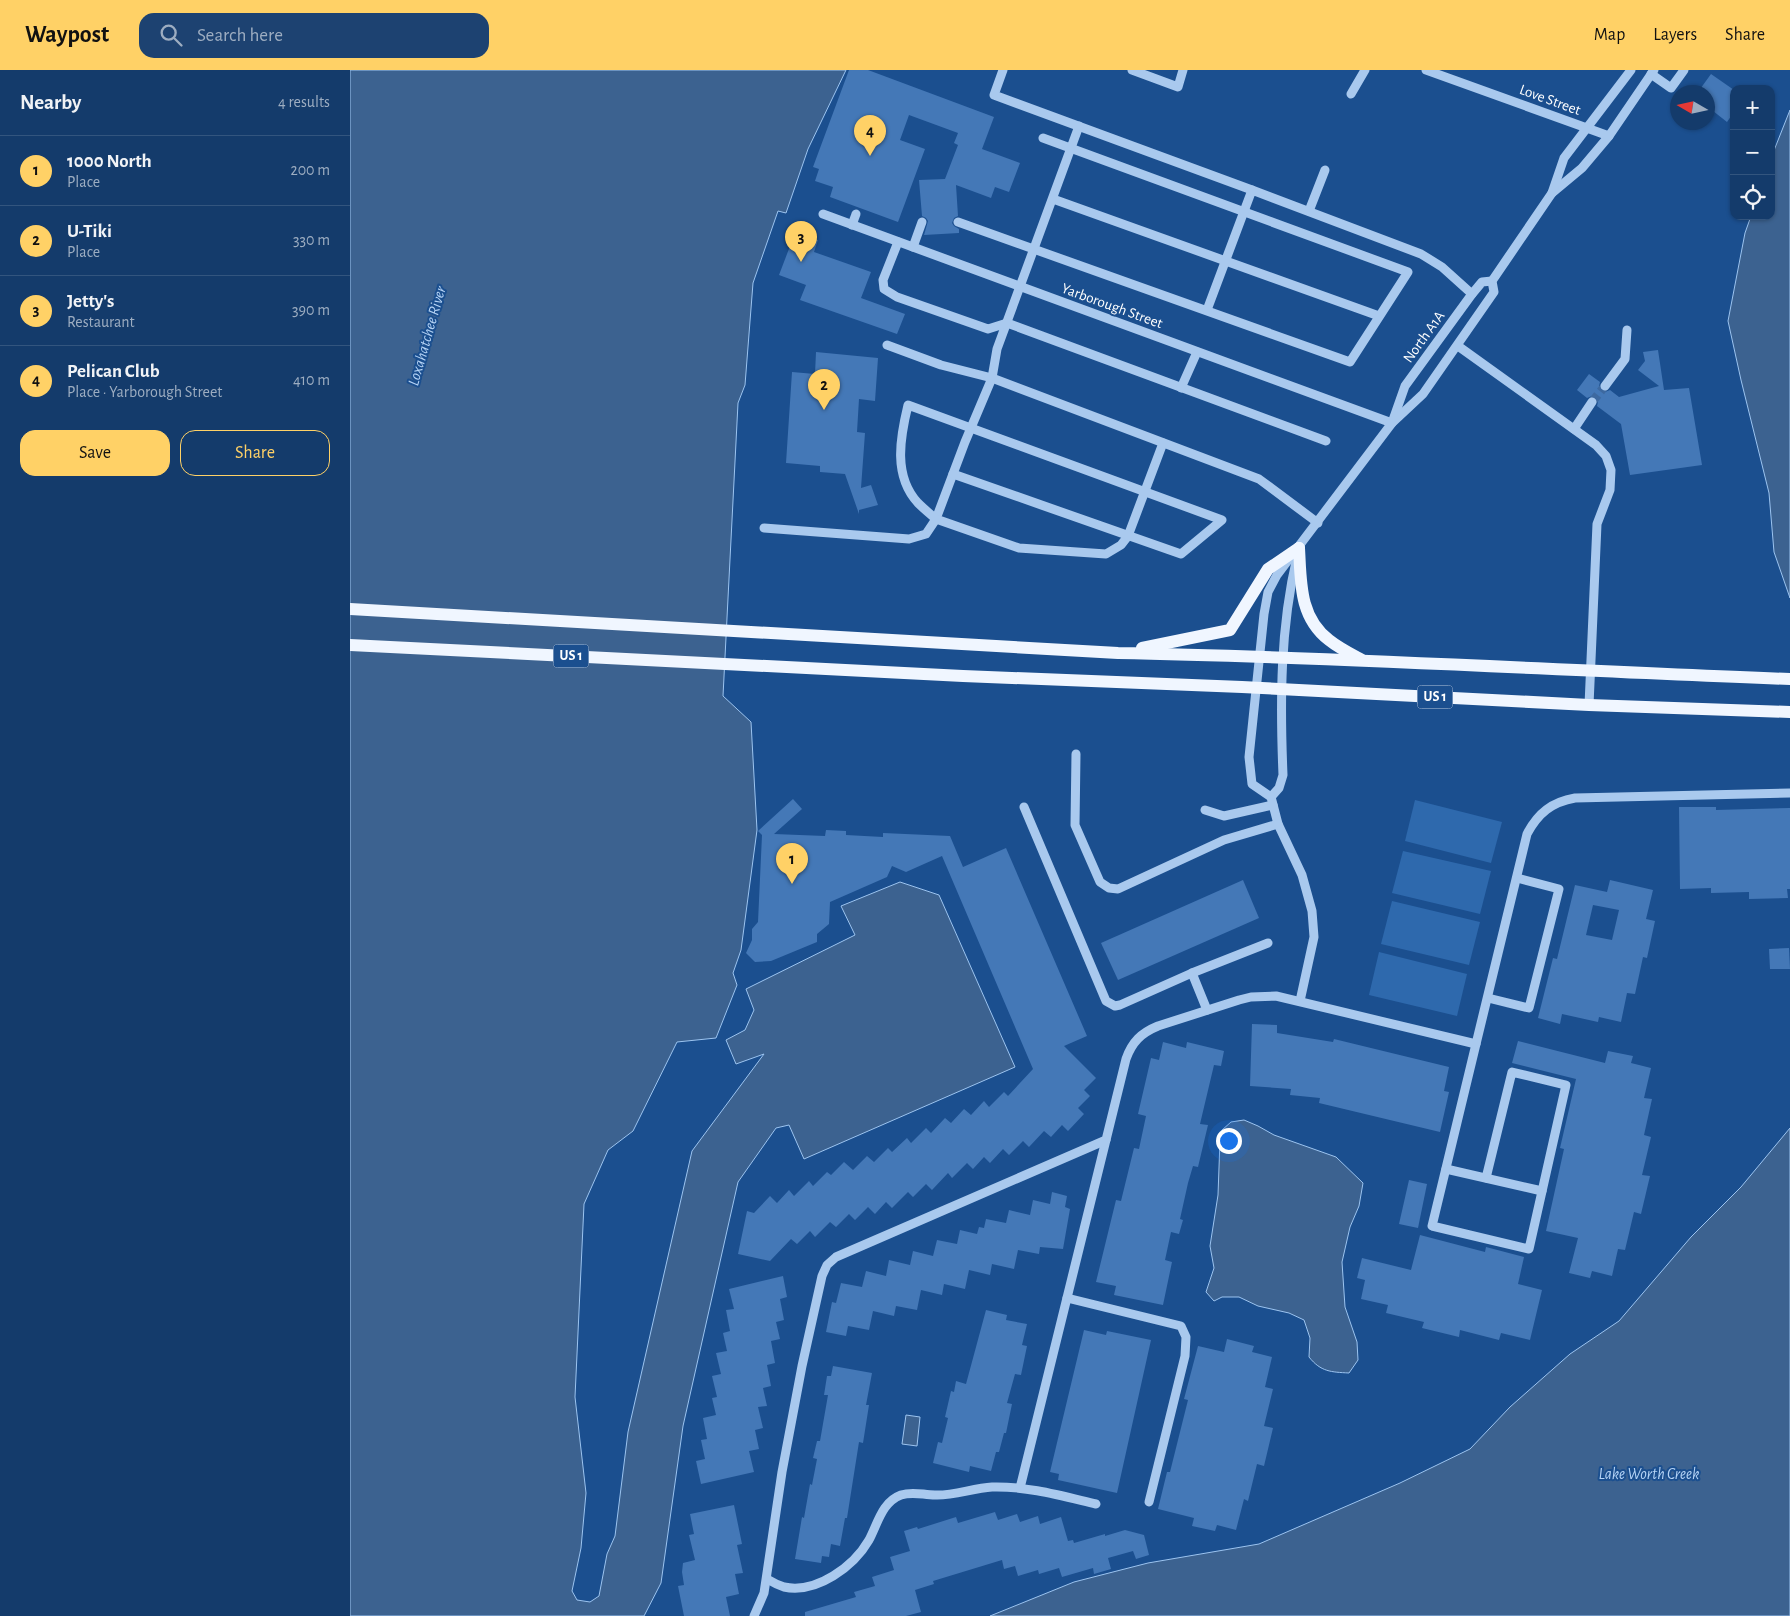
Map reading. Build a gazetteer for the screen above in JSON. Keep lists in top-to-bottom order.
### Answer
{
  "streets": {
    "main road": ["US 1"],
    "street": ["Love Street", "Yarborough Street", "North A1A"]
  },
  "crossings": [
    ["Love Street", "North A1A"],
    ["Yarborough Street", "North A1A"],
    ["North A1A", "US 1"]
  ],
  "water": ["Loxahatchee River", "Lake Worth Creek"],
  "north": "left",
  "page": {
    "header": "Waypost",
    "search": "Search here",
    "nav": ["Map", "Layers", "Share"],
    "heading": ["Nearby", "4 results"],
    "map_buttons": ["+", "−"],
    "pins": [
      "4",
      "3",
      "2",
      "1"
    ],
    "list": [
      {
        "mark": "1",
        "name": "1000 North",
        "note": "Place",
        "value": "200 m"
      },
      {
        "mark": "2",
        "name": "U-Tiki",
        "note": "Place",
        "value": "330 m"
      },
      {
        "mark": "3",
        "name": "Jetty's",
        "note": "Restaurant",
        "value": "390 m"
      },
      {
        "mark": "4",
        "name": "Pelican Club",
        "note": "Place · Yarborough Street",
        "value": "410 m"
      }
    ],
    "buttons": ["Save", "Share"]
  }
}
